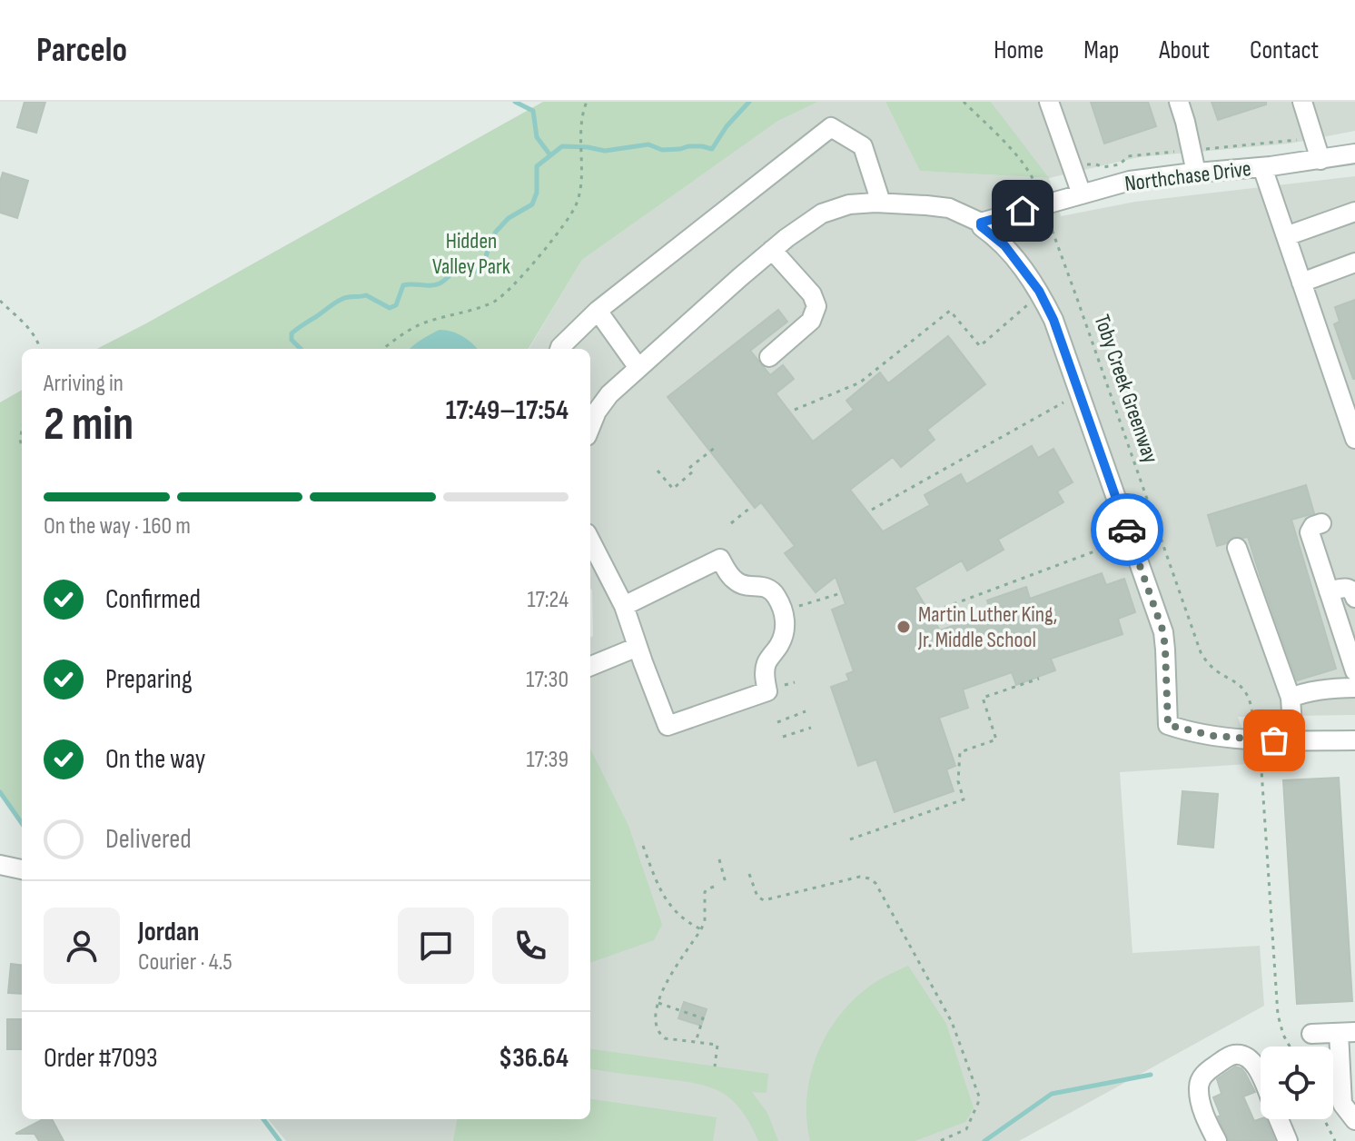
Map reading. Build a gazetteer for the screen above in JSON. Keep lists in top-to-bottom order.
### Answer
{
  "streets": {
    "street": ["Northchase Drive"],
    "path": ["Toby Creek Greenway"]
  },
  "parks": ["Hidden Valley Park"],
  "places": ["Martin Luther King, Jr. Middle School"],
  "page": {
    "header": "Parcelo",
    "nav": [
      "Home",
      "Map",
      "About",
      "Contact"
    ],
    "heading": ["2 min", "Arriving in", "17:49–17:54"],
    "panel": [
      "Jordan",
      "Courier · 4.5",
      "Order #7093",
      "$36.64"
    ],
    "bar": "On the way · 160 m",
    "list": [
      ["Confirmed", "17:24"],
      ["Preparing", "17:30"],
      ["On the way", "17:39"],
      "Delivered"
    ]
  }
}
